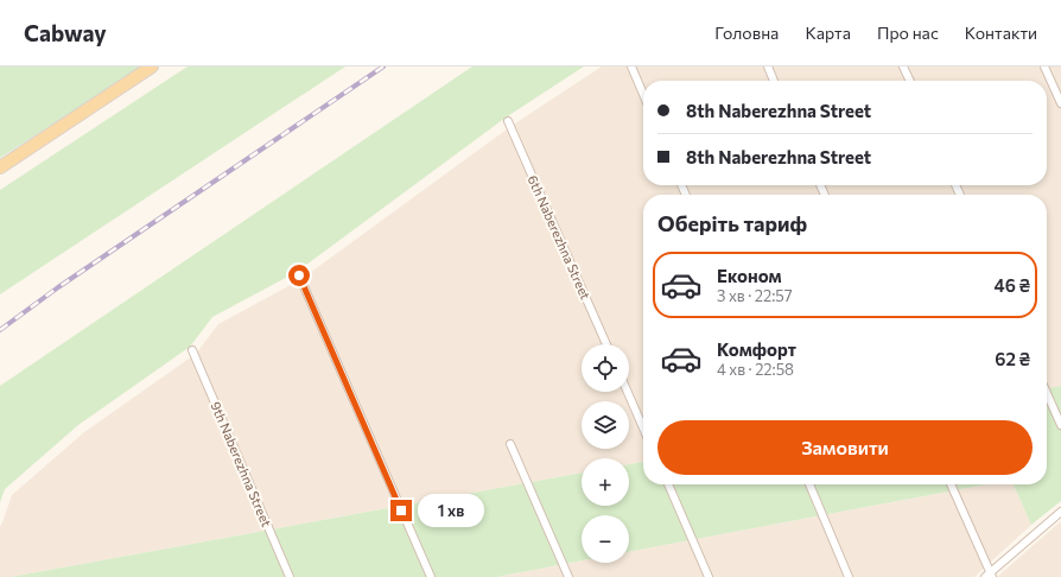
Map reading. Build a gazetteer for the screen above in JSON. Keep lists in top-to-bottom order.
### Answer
{
  "streets": {
    "street": ["6th Naberezhna Street", "9th Naberezhna Street"]
  },
  "page": {
    "header": "Cabway",
    "nav": [
      "Головна",
      "Карта",
      "Про нас",
      "Контакти"
    ],
    "banner": ["8th Naberezhna Street", "8th Naberezhna Street"],
    "heading": "Оберіть тариф",
    "list": [
      {
        "name": "Економ",
        "note": "3 хв · 22:57",
        "value": "46 ₴"
      },
      {
        "name": "Комфорт",
        "note": "4 хв · 22:58",
        "value": "62 ₴"
      }
    ],
    "map_buttons": ["+", "−"],
    "buttons": "Замовити",
    "bubble": "1 хв"
  }
}
